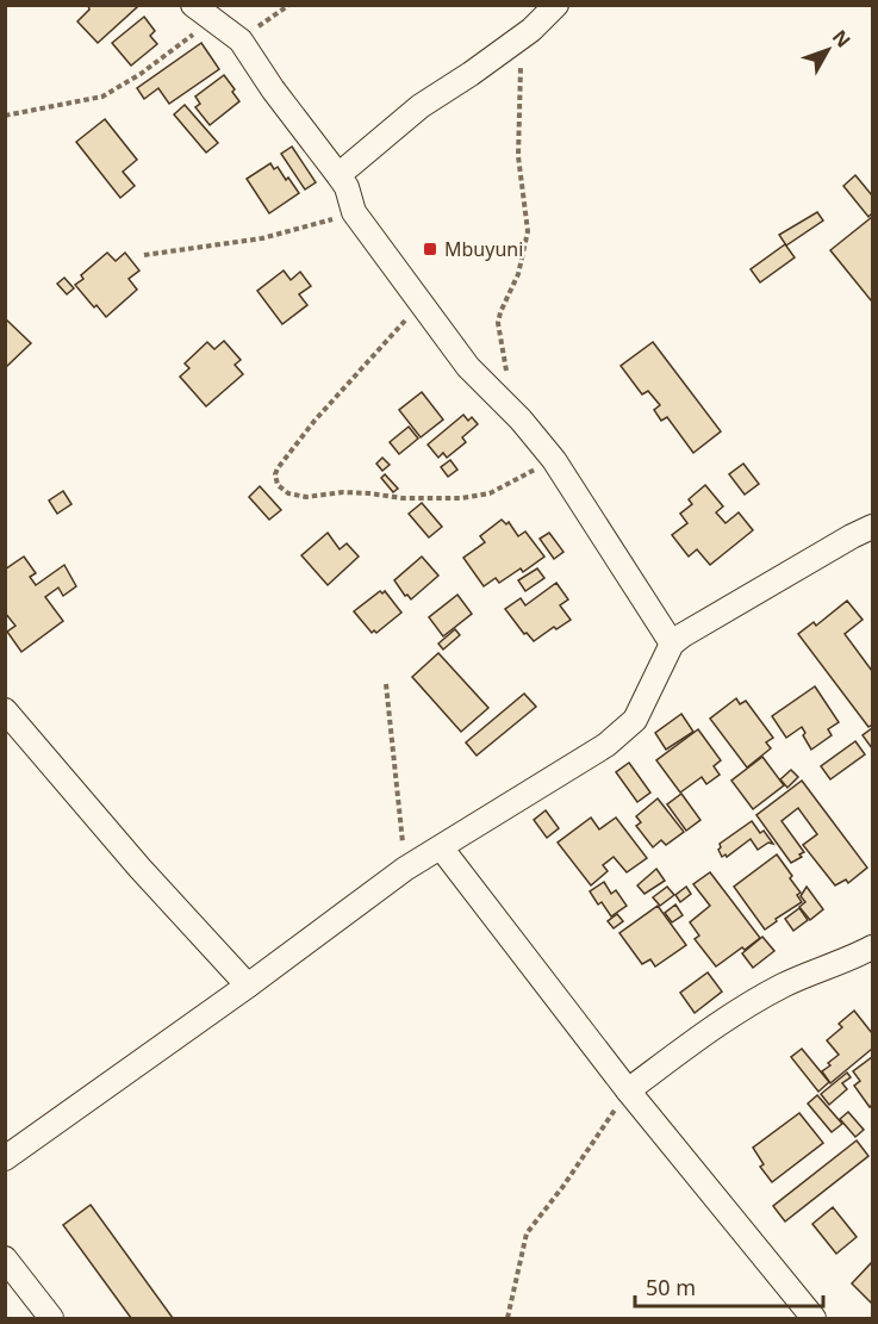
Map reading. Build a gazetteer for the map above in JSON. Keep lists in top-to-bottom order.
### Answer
{
  "places": {
    "transit": ["Mbuyuni"]
  },
  "scale_bar": "50 m",
  "north": "top right"
}
